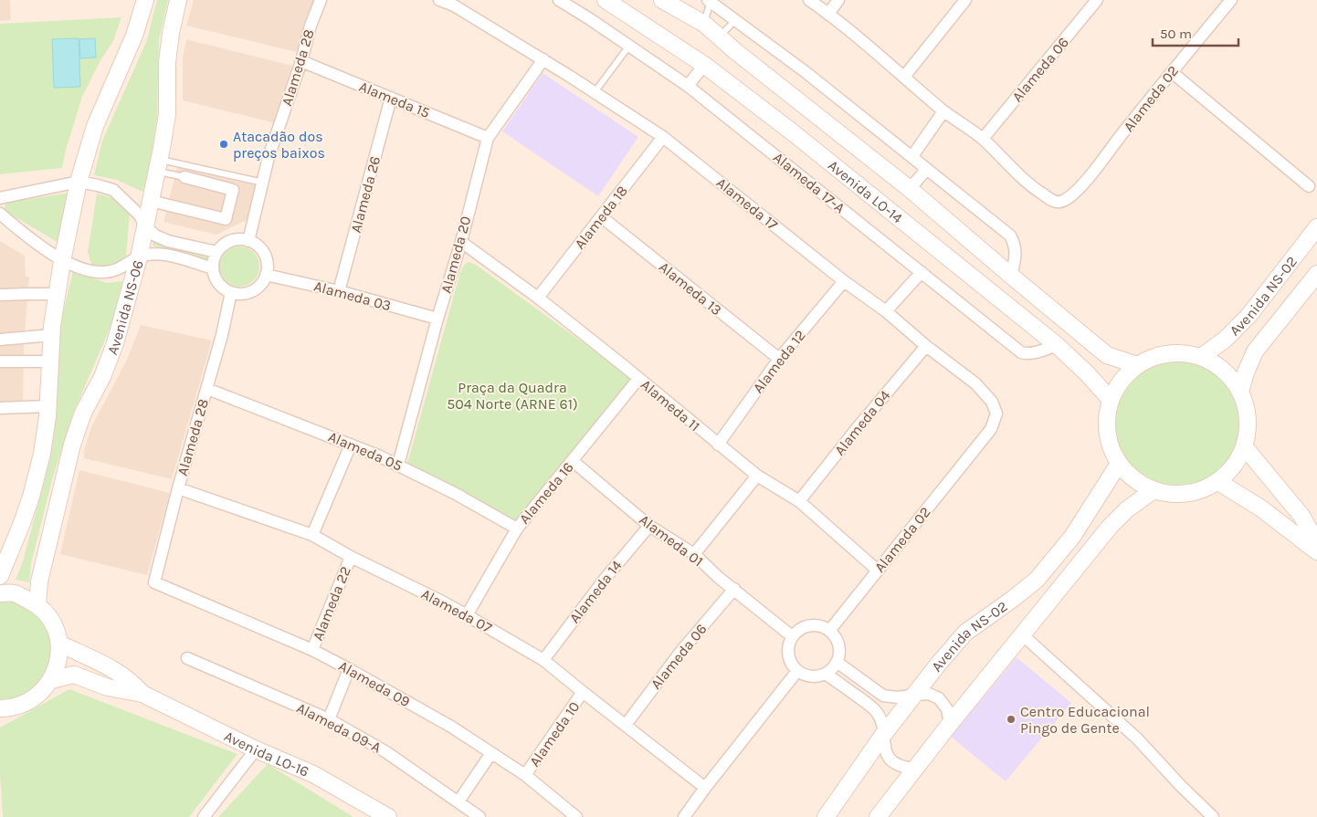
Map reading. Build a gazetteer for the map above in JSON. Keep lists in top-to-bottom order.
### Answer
{
  "streets": {
    "street": [
      "Alameda 28",
      "Alameda 06",
      "Alameda 02",
      "Alameda 15",
      "Alameda 17-A",
      "Avenida LO-14",
      "Alameda 26",
      "Alameda 17",
      "Alameda 18",
      "Alameda 20",
      "Alameda 13",
      "Avenida NS-02",
      "Alameda 03",
      "Avenida NS-06",
      "Alameda 12",
      "Alameda 11",
      "Alameda 04",
      "Alameda 05",
      "Alameda 16",
      "Alameda 01",
      "Alameda 14",
      "Alameda 22",
      "Alameda 07",
      "Alameda 09",
      "Alameda 09-A",
      "Alameda 10",
      "Avenida LO-16"
    ]
  },
  "crossings": [
    ["Alameda 28", "Alameda 15"],
    ["Alameda 28", "Alameda 03"],
    ["Alameda 28", "Alameda 05"],
    ["Alameda 28", "Alameda 07"],
    ["Alameda 28", "Alameda 09"],
    ["Alameda 06", "Alameda 02"],
    ["Alameda 06", "Alameda 01"],
    ["Alameda 06", "Alameda 07"],
    ["Alameda 02", "Alameda 17"],
    ["Alameda 02", "Alameda 11"],
    ["Alameda 02", "Alameda 01"],
    ["Alameda 15", "Alameda 26"],
    ["Alameda 15", "Alameda 20"],
    ["Alameda 17-A", "Avenida LO-14"],
    ["Avenida LO-14", "Avenida NS-02"],
    ["Alameda 26", "Alameda 03"],
    ["Alameda 17", "Alameda 18"],
    ["Alameda 17", "Alameda 20"],
    ["Alameda 17", "Alameda 12"],
    ["Alameda 17", "Alameda 04"],
    ["Alameda 18", "Alameda 13"],
    ["Alameda 18", "Alameda 11"],
    ["Alameda 20", "Alameda 03"],
    ["Alameda 20", "Alameda 11"],
    ["Alameda 20", "Alameda 05"],
    ["Alameda 13", "Alameda 12"],
    ["Alameda 12", "Alameda 11"],
    ["Alameda 11", "Alameda 04"],
    ["Alameda 11", "Alameda 16"],
    ["Alameda 05", "Alameda 16"],
    ["Alameda 16", "Alameda 01"],
    ["Alameda 16", "Alameda 07"],
    ["Alameda 01", "Alameda 14"],
    ["Alameda 14", "Alameda 07"],
    ["Alameda 22", "Alameda 07"],
    ["Alameda 22", "Alameda 09"],
    ["Alameda 07", "Alameda 10"],
    ["Alameda 09", "Alameda 10"]
  ],
  "parks": ["Praça da Quadra 504 Norte (ARNE 61)"],
  "places": ["Atacadão dos preços baixos", "Centro Educacional Pingo de Gente"],
  "scale_bar": "50 m"
}
